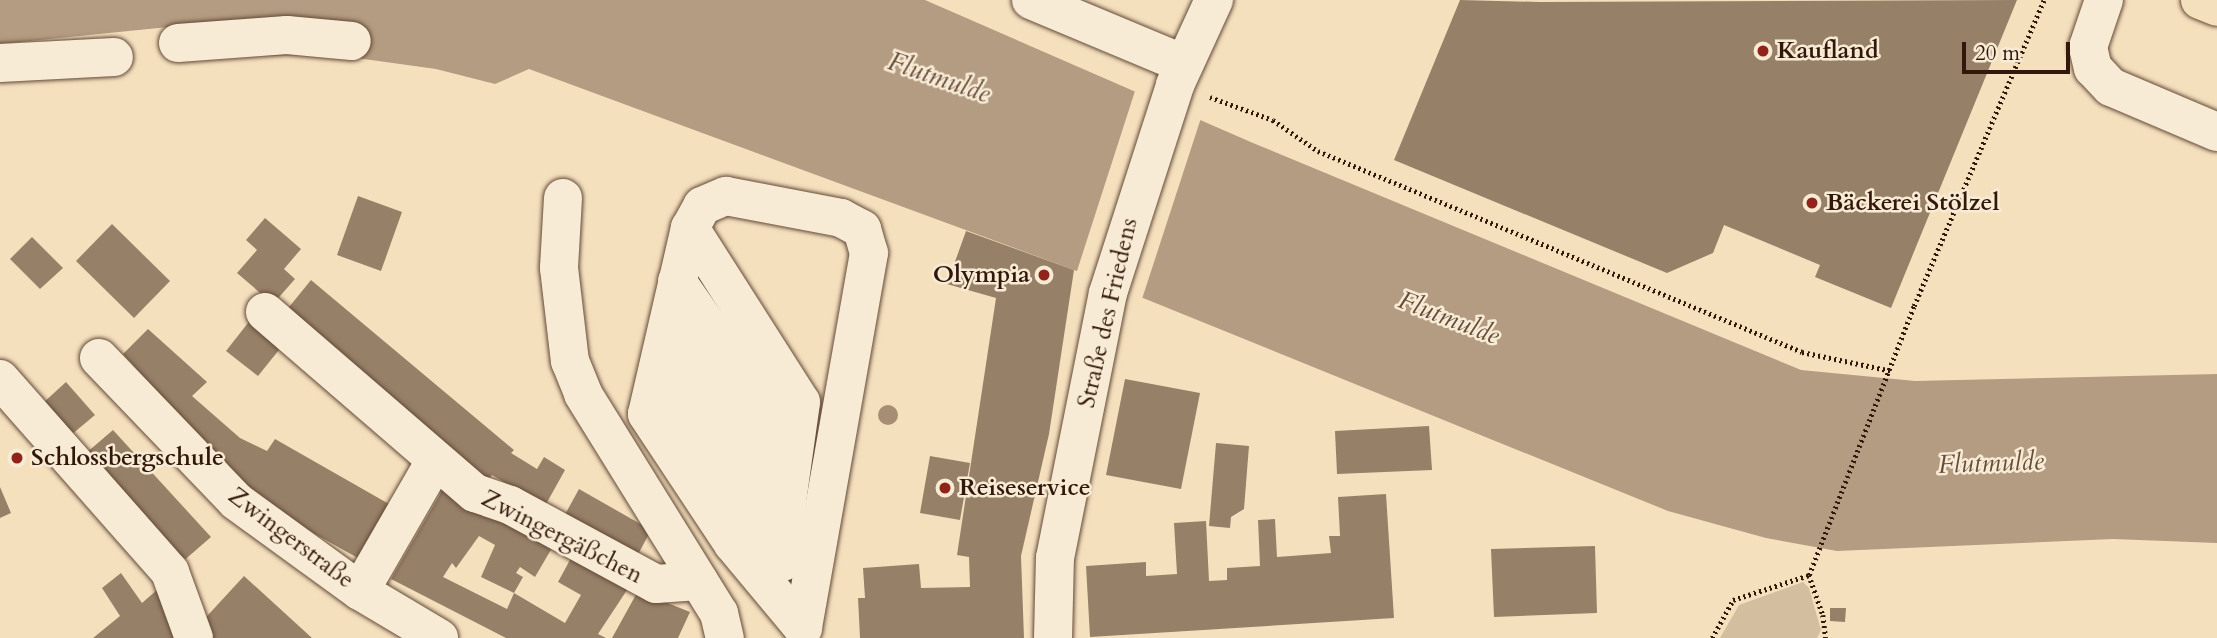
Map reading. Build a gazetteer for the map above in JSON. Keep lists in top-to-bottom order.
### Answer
{
  "streets": {
    "street": ["Straße des Friedens", "Zwingergäßchen", "Zwingerstraße"]
  },
  "water": ["Flutmulde"],
  "places": [
    "Kaufland",
    "Bäckerei Stölzel",
    "Olympia",
    "Schlossbergschule",
    "Reiseservice"
  ],
  "scale_bar": "20 m"
}
